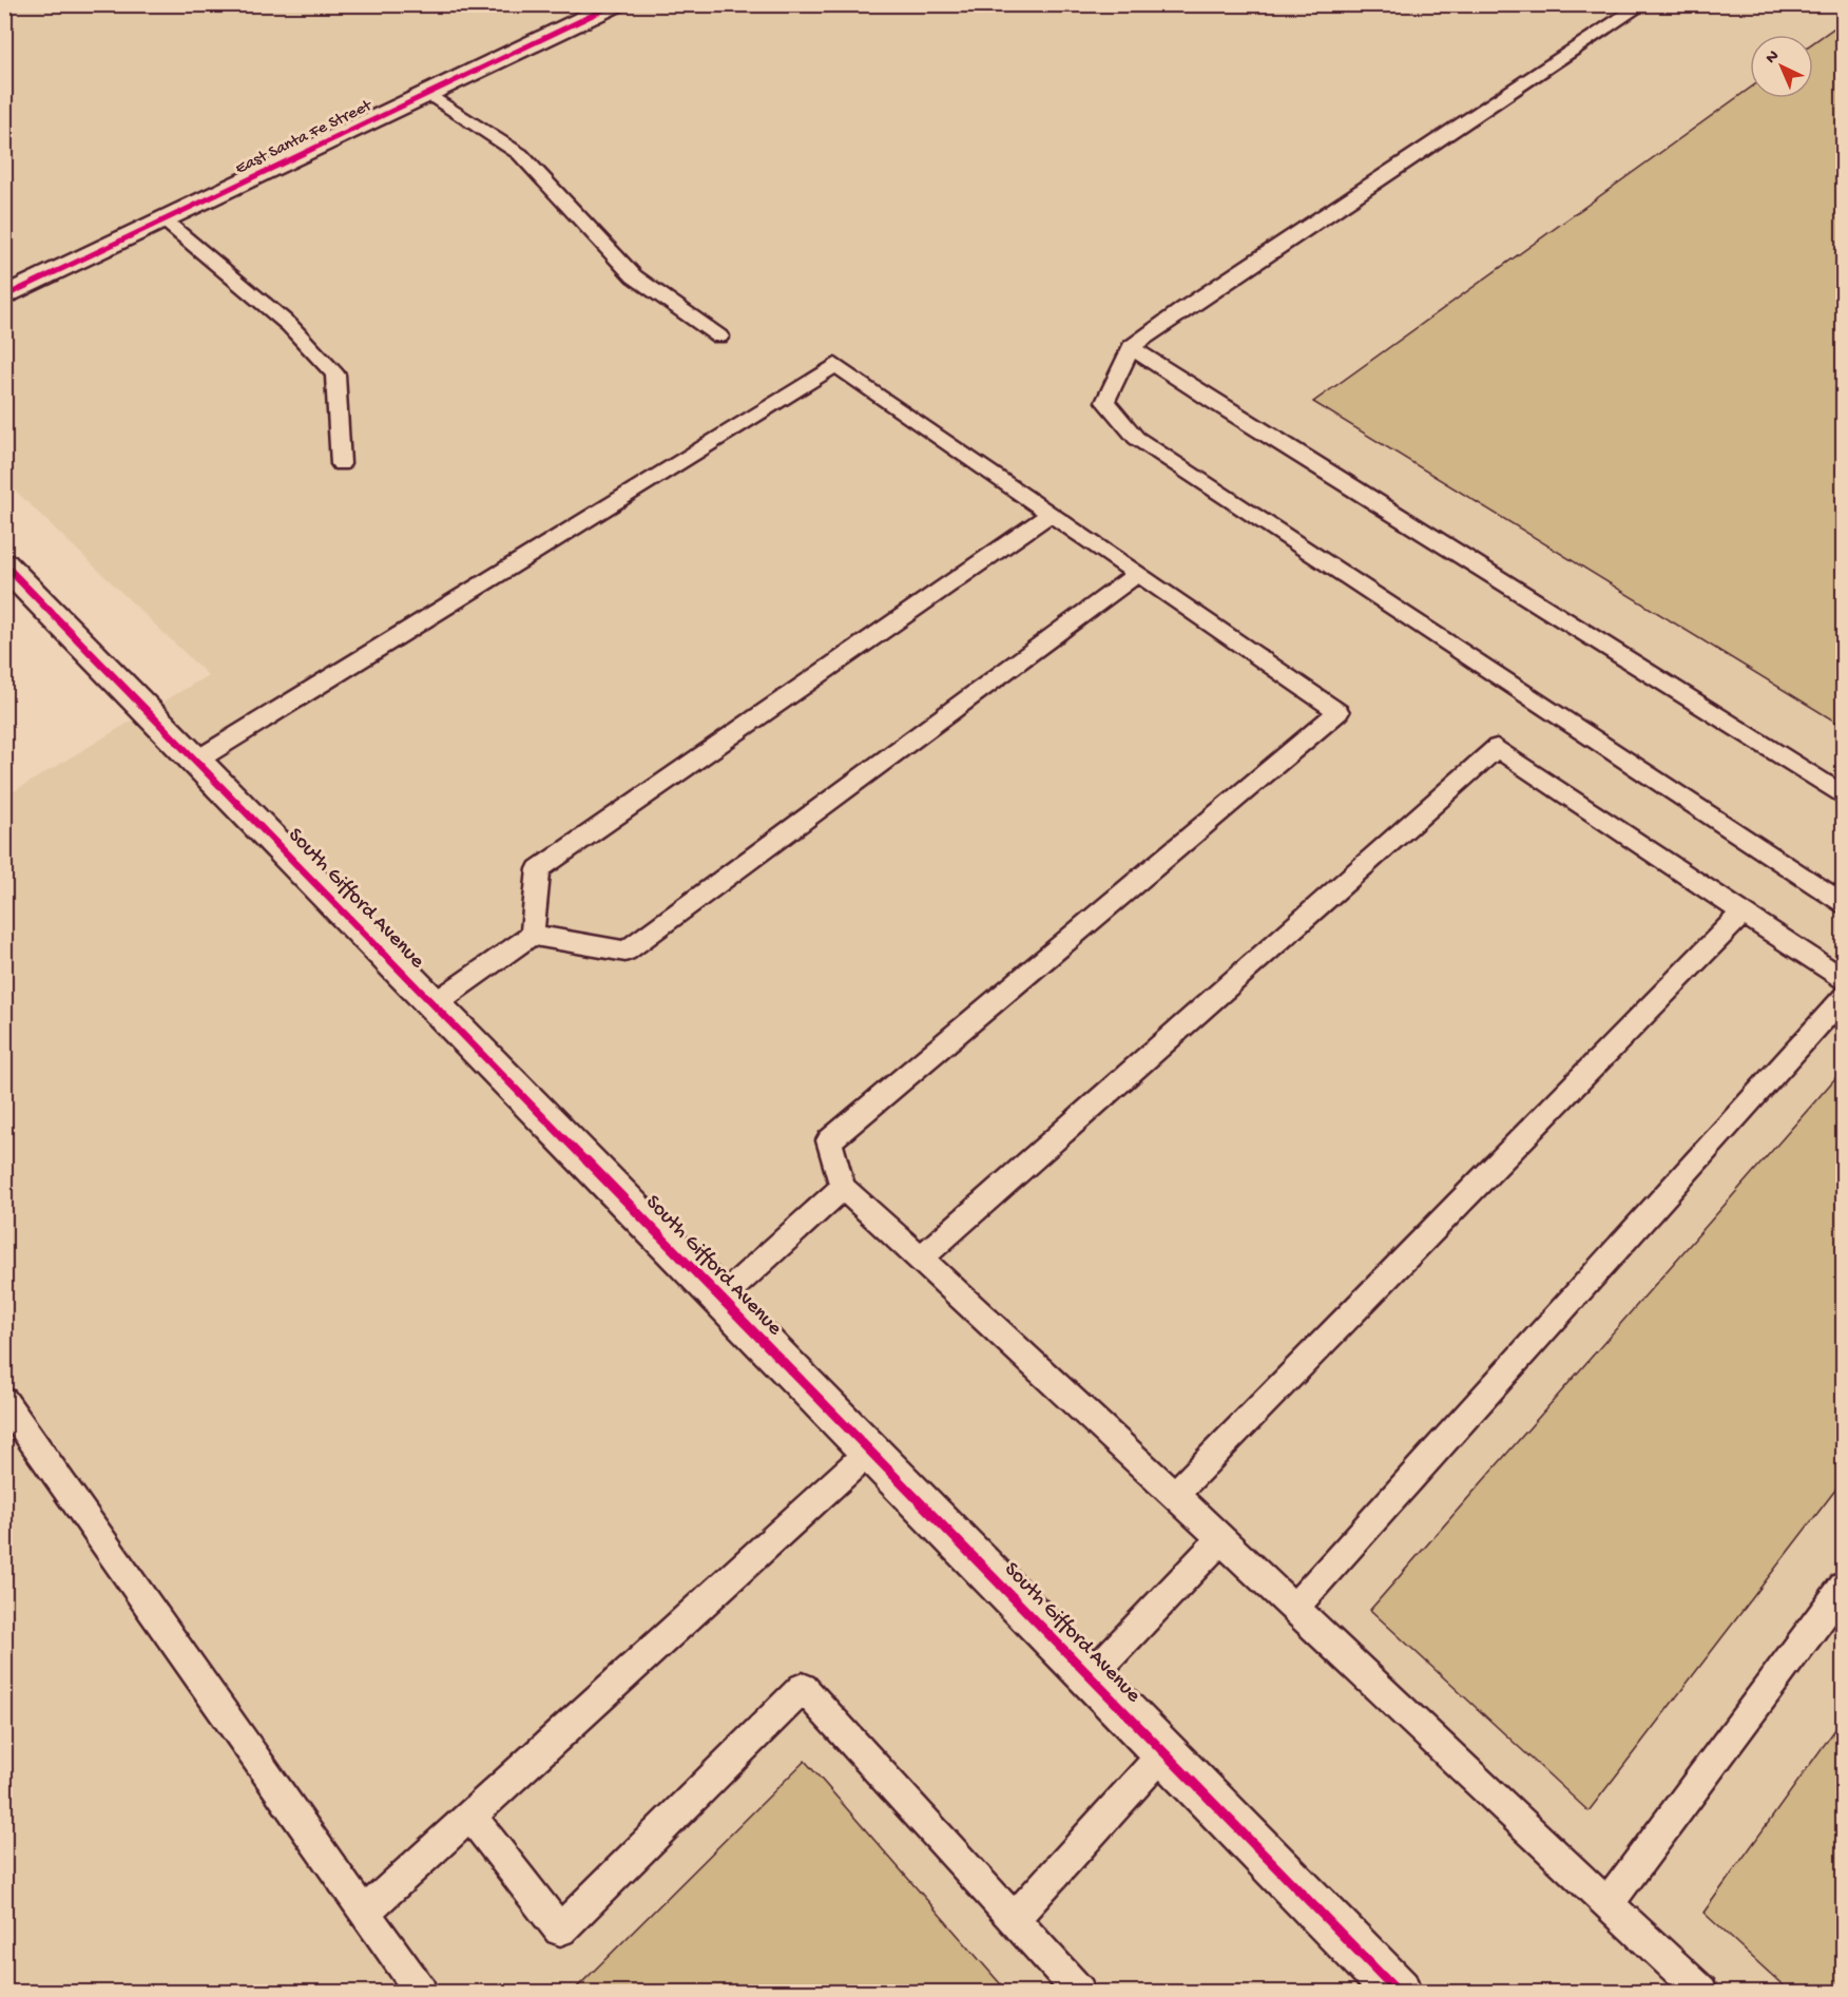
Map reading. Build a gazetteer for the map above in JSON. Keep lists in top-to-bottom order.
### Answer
{
  "streets": {
    "street": ["East Santa Fe Street", "South Gifford Avenue"]
  },
  "north": "top left"
}
